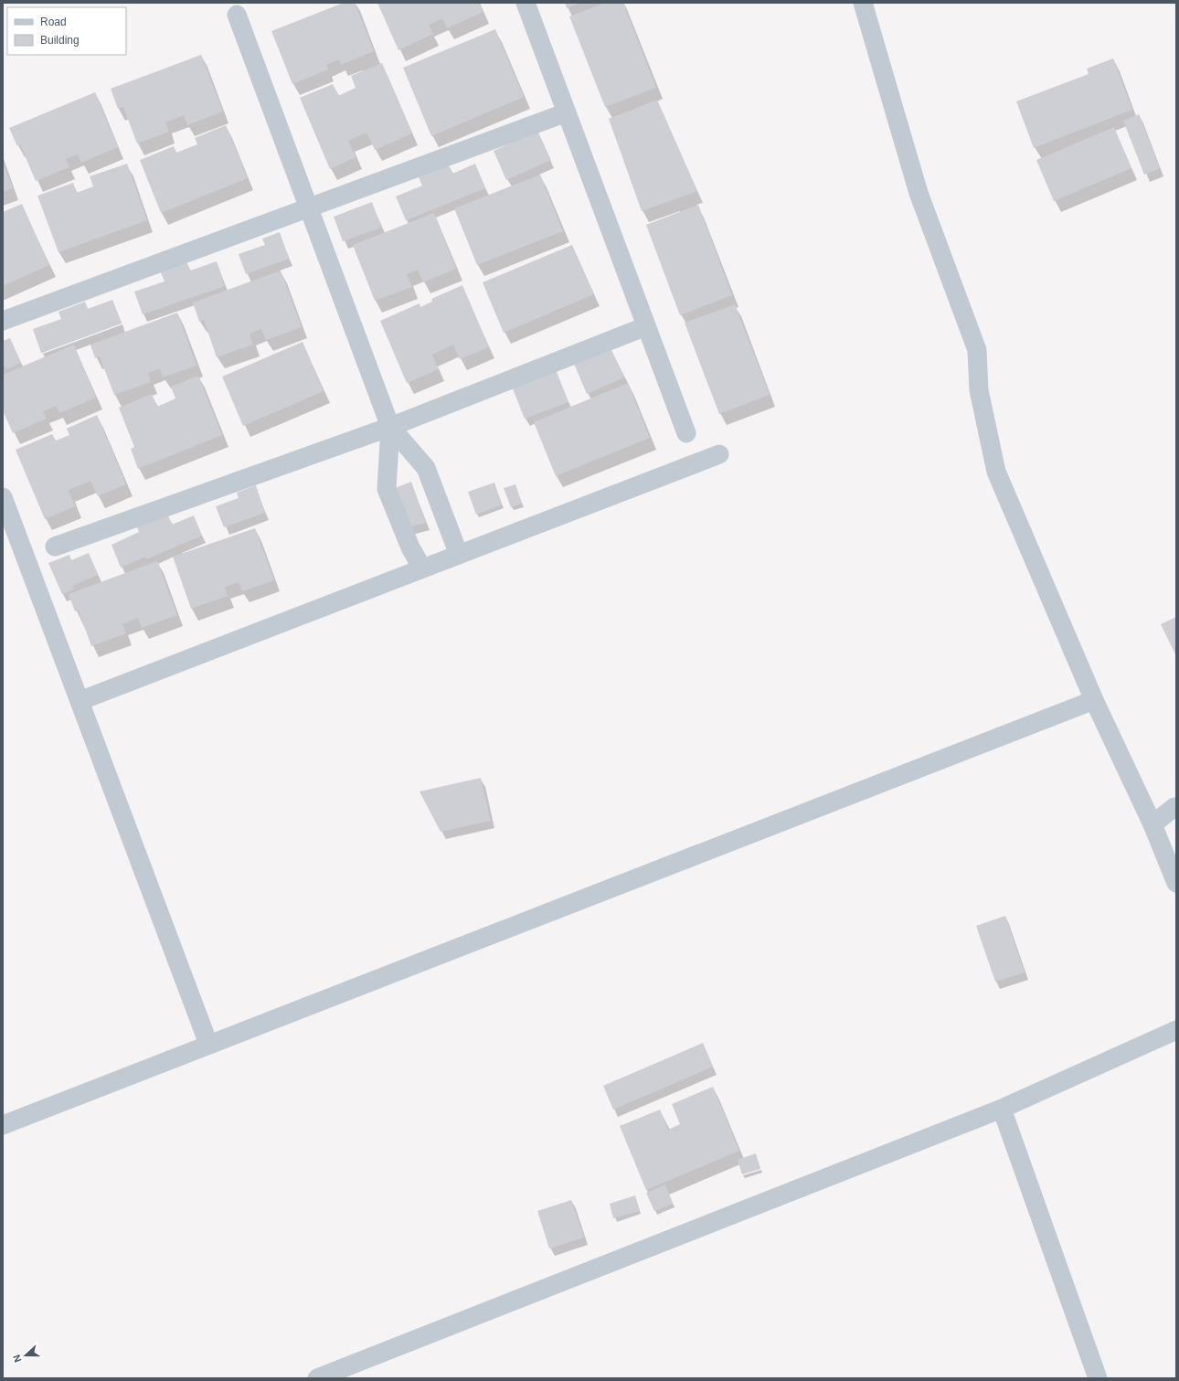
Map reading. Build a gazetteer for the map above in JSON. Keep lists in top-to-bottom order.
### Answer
{
  "legend": ["Road", "Building"],
  "north": "left"
}
